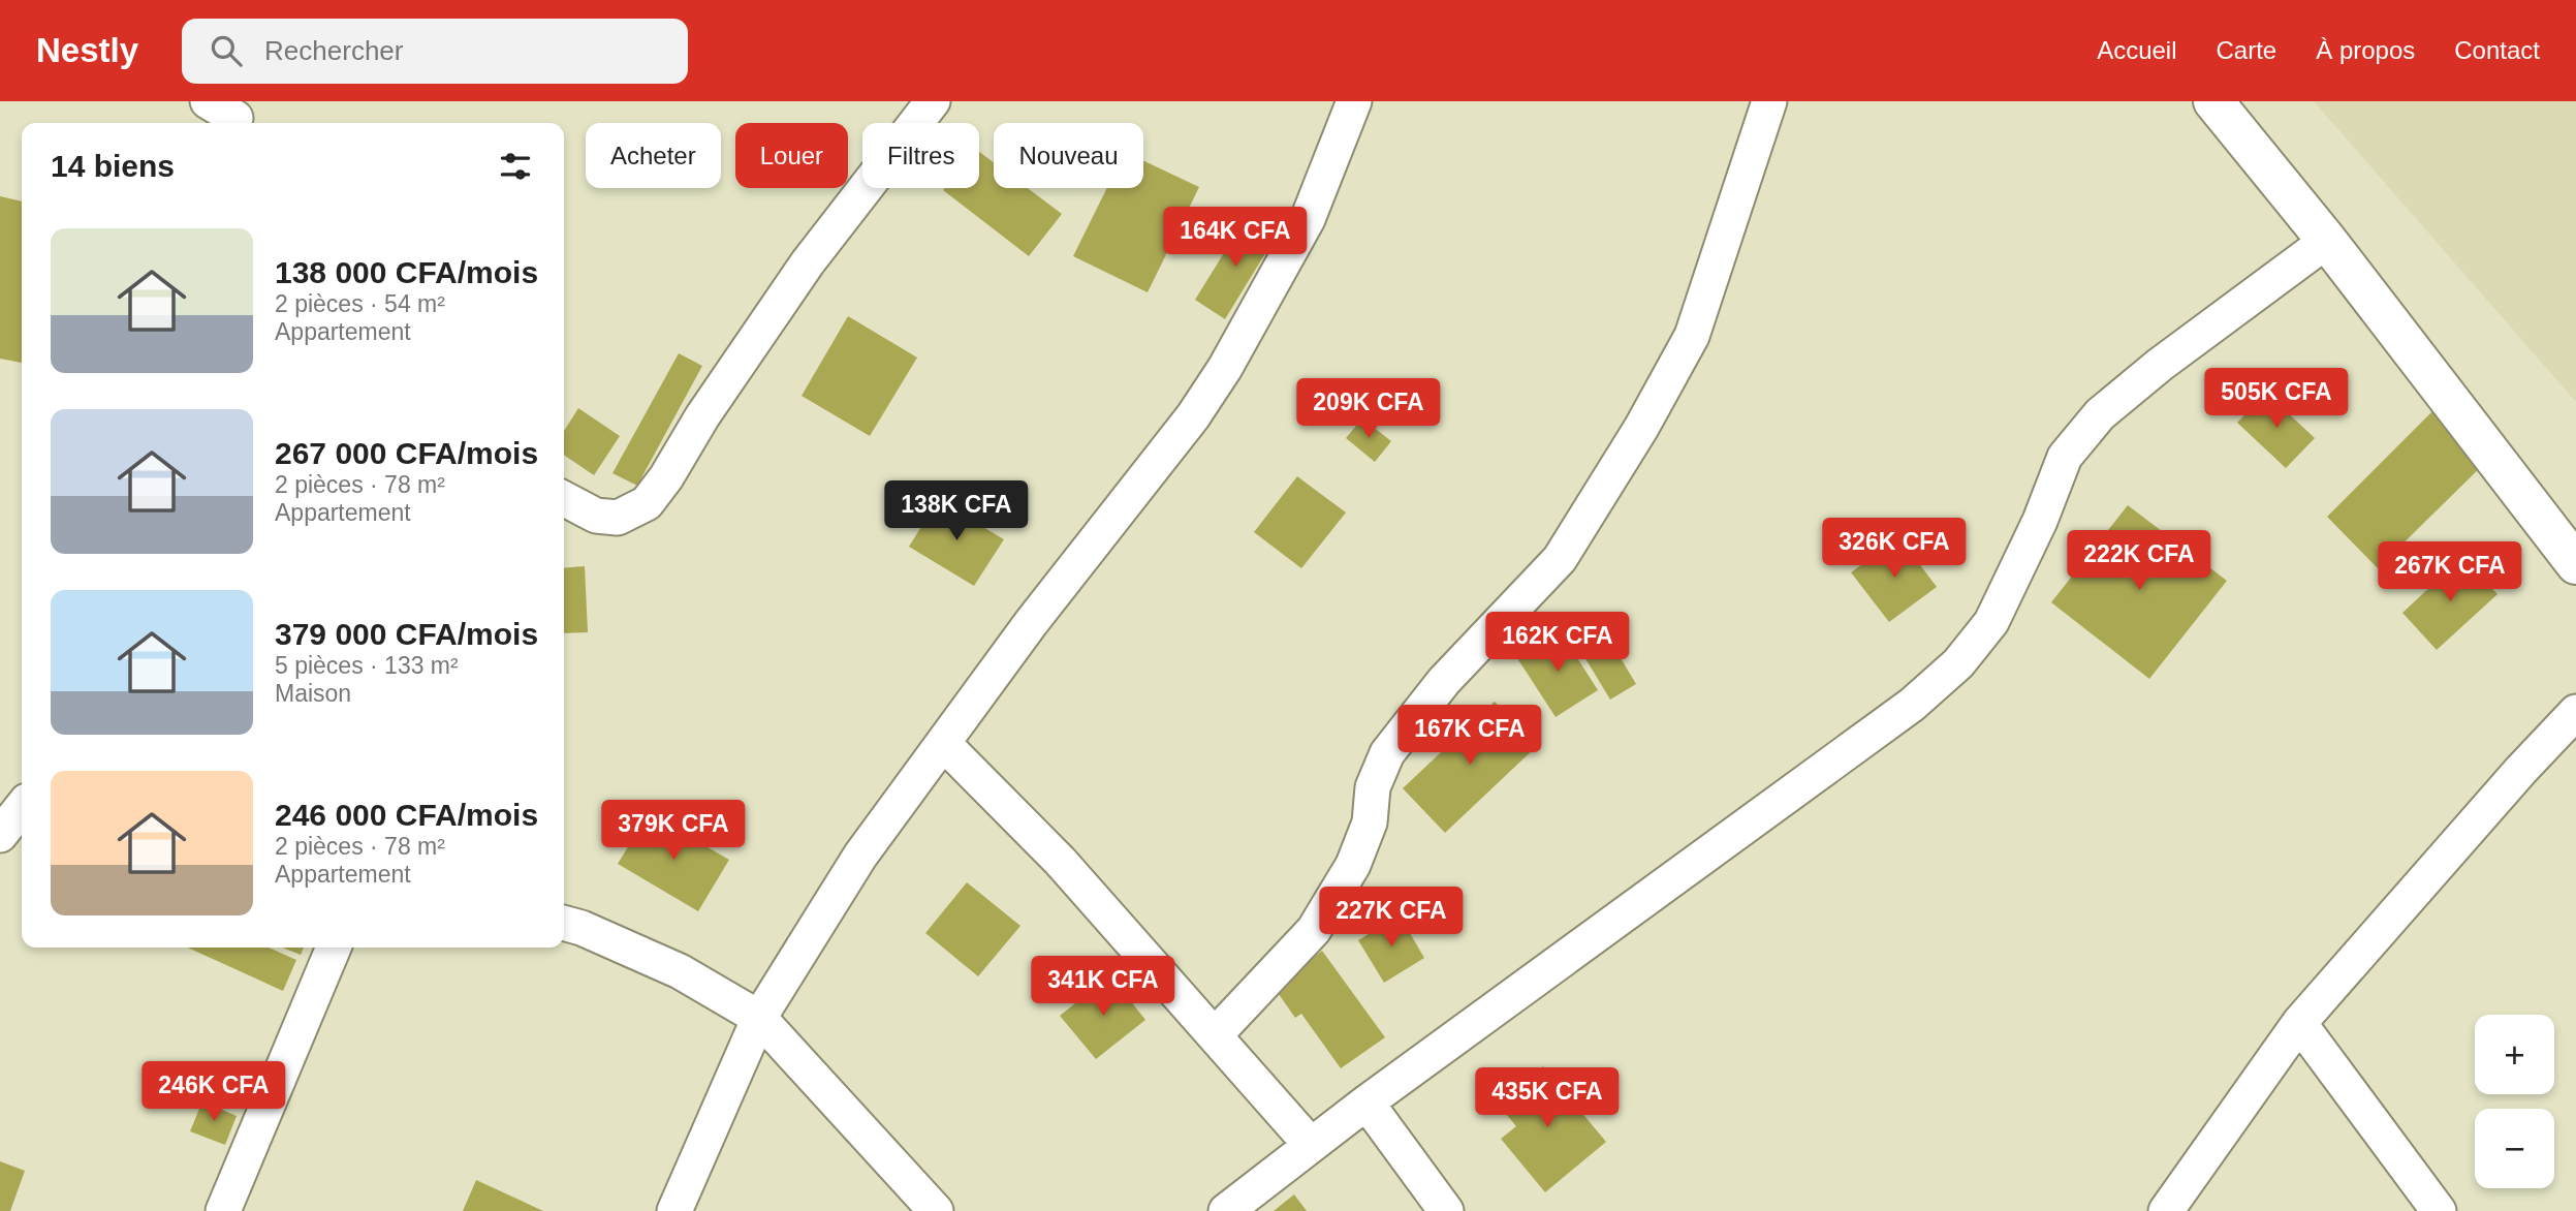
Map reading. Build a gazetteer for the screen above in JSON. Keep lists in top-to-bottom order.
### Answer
{
  "page": {
    "header": "Nestly",
    "search": "Rechercher",
    "nav": [
      "Accueil",
      "Carte",
      "À propos",
      "Contact"
    ],
    "chip": [
      "Acheter",
      "Louer",
      "Filtres",
      "Nouveau"
    ],
    "heading": "14 biens",
    "price": [
      "164K CFA",
      "505K CFA",
      "209K CFA",
      "138K CFA",
      "326K CFA",
      "222K CFA",
      "267K CFA",
      "162K CFA",
      "167K CFA",
      "379K CFA",
      "227K CFA",
      "341K CFA",
      "246K CFA",
      "435K CFA"
    ],
    "list": [
      {
        "name": "138 000 CFA/mois",
        "note": "2 pièces · 54 m² · Appartement"
      },
      {
        "name": "267 000 CFA/mois",
        "note": "2 pièces · 78 m² · Appartement"
      },
      {
        "name": "379 000 CFA/mois",
        "note": "5 pièces · 133 m² · Maison"
      },
      {
        "name": "246 000 CFA/mois",
        "note": "2 pièces · 78 m² · Appartement"
      }
    ],
    "map_buttons": ["+", "−"]
  }
}
